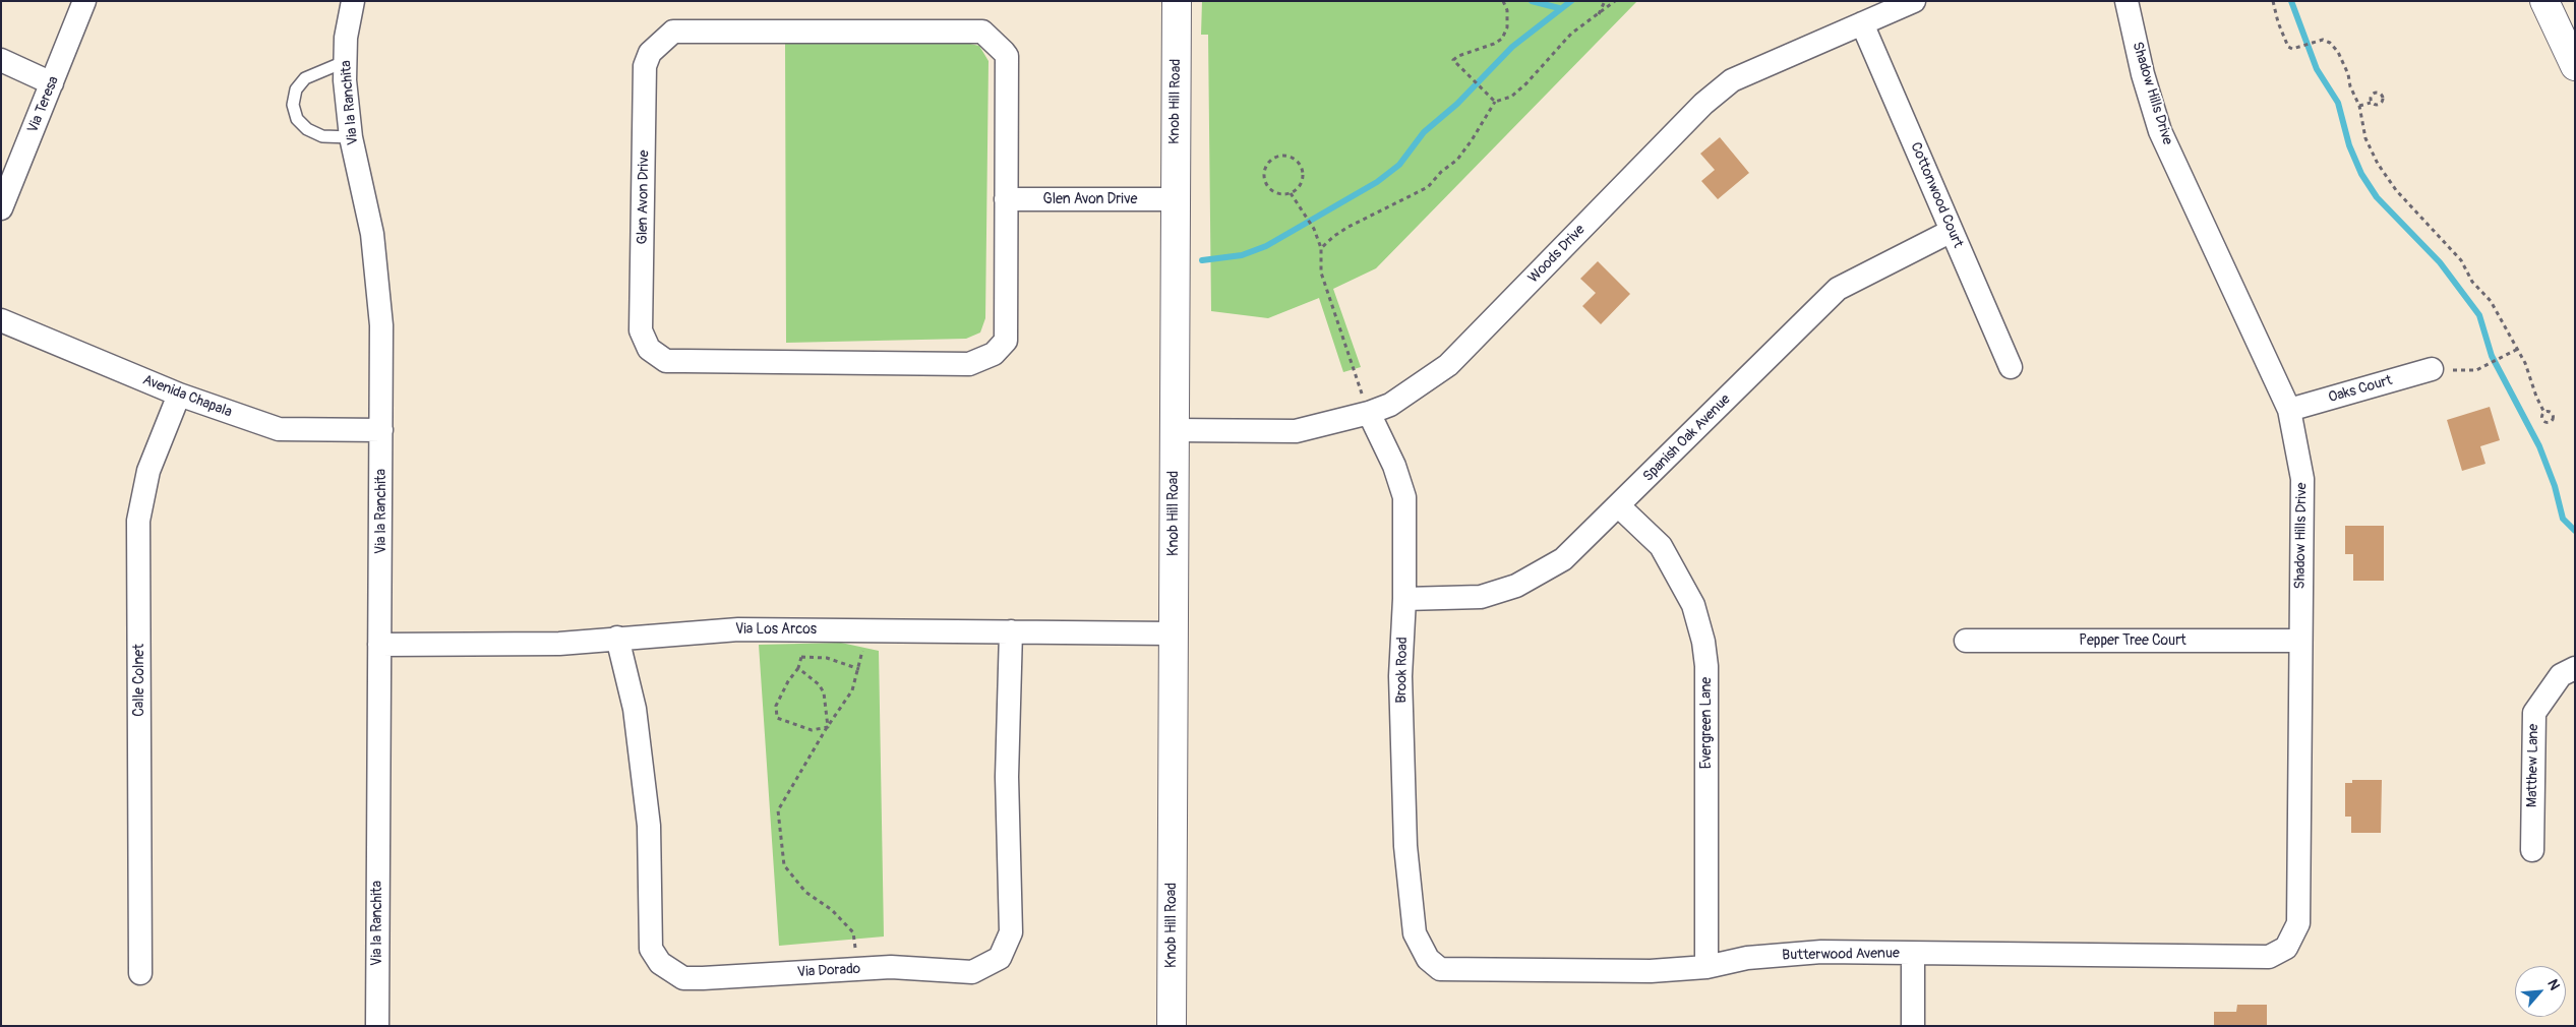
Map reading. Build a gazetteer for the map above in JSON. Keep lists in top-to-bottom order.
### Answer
{
  "streets": {
    "street": [
      "Shadow Hills Drive",
      "Knob Hill Road",
      "Via la Ranchita",
      "Via Teresa",
      "Cottonwood Court",
      "Glen Avon Drive",
      "Woods Drive",
      "Oaks Court",
      "Avenida Chapala",
      "Spanish Oak Avenue",
      "Via Los Arcos",
      "Pepper Tree Court",
      "Brook Road",
      "Calle Colnet",
      "Evergreen Lane",
      "Matthew Lane",
      "Butterwood Avenue",
      "Via Dorado"
    ]
  },
  "crossings": [
    ["Shadow Hills Drive", "Oaks Court"],
    ["Shadow Hills Drive", "Pepper Tree Court"],
    ["Shadow Hills Drive", "Butterwood Avenue"],
    ["Knob Hill Road", "Glen Avon Drive"],
    ["Knob Hill Road", "Woods Drive"],
    ["Knob Hill Road", "Via Los Arcos"],
    ["Via la Ranchita", "Avenida Chapala"],
    ["Via la Ranchita", "Via Los Arcos"],
    ["Cottonwood Court", "Woods Drive"],
    ["Cottonwood Court", "Spanish Oak Avenue"],
    ["Woods Drive", "Brook Road"],
    ["Avenida Chapala", "Calle Colnet"],
    ["Spanish Oak Avenue", "Brook Road"],
    ["Spanish Oak Avenue", "Evergreen Lane"],
    ["Via Los Arcos", "Via Dorado"],
    ["Brook Road", "Butterwood Avenue"],
    ["Evergreen Lane", "Butterwood Avenue"]
  ],
  "north": "top right"
}
